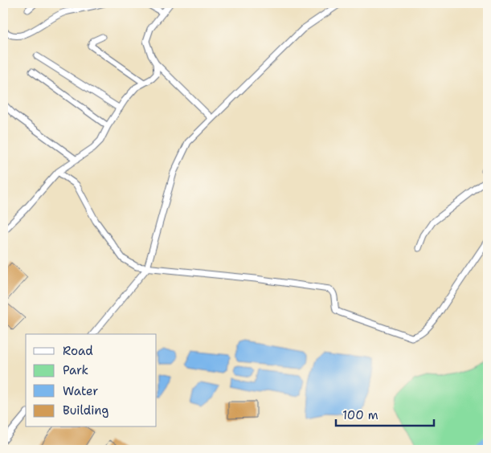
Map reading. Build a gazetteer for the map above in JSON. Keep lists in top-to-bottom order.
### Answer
{
  "legend": [
    "Road",
    "Park",
    "Water",
    "Building"
  ],
  "scale_bar": "100 m"
}
